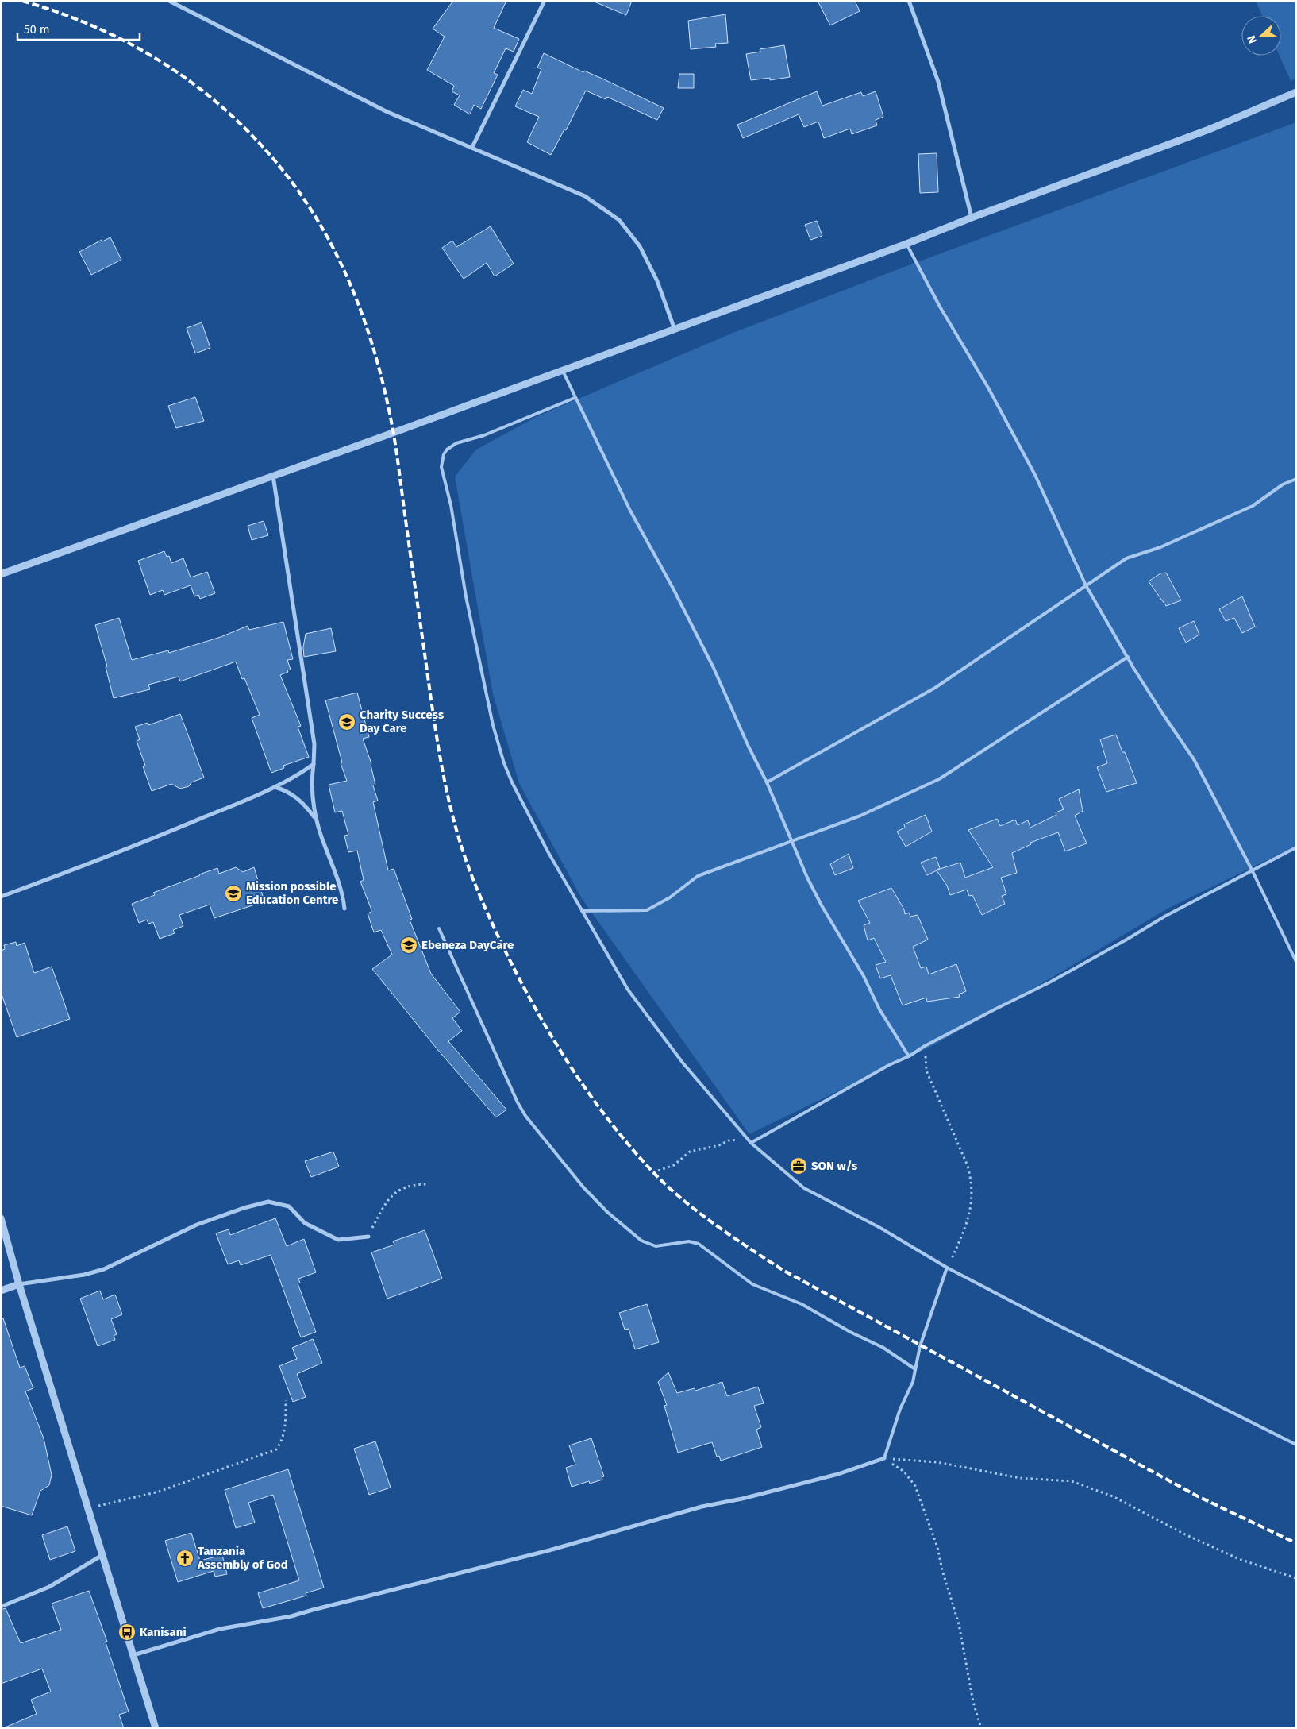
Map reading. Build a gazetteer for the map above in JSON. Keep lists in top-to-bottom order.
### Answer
{
  "places": {
    "school or university": ["Charity Success Day Care", "Mission possible Education Centre", "Ebeneza DayCare"],
    "office": ["SON w/s"],
    "church": ["Tanzania Assembly of God"],
    "bus stop": ["Kanisani"]
  },
  "scale_bar": "50 m",
  "north": "left"
}
